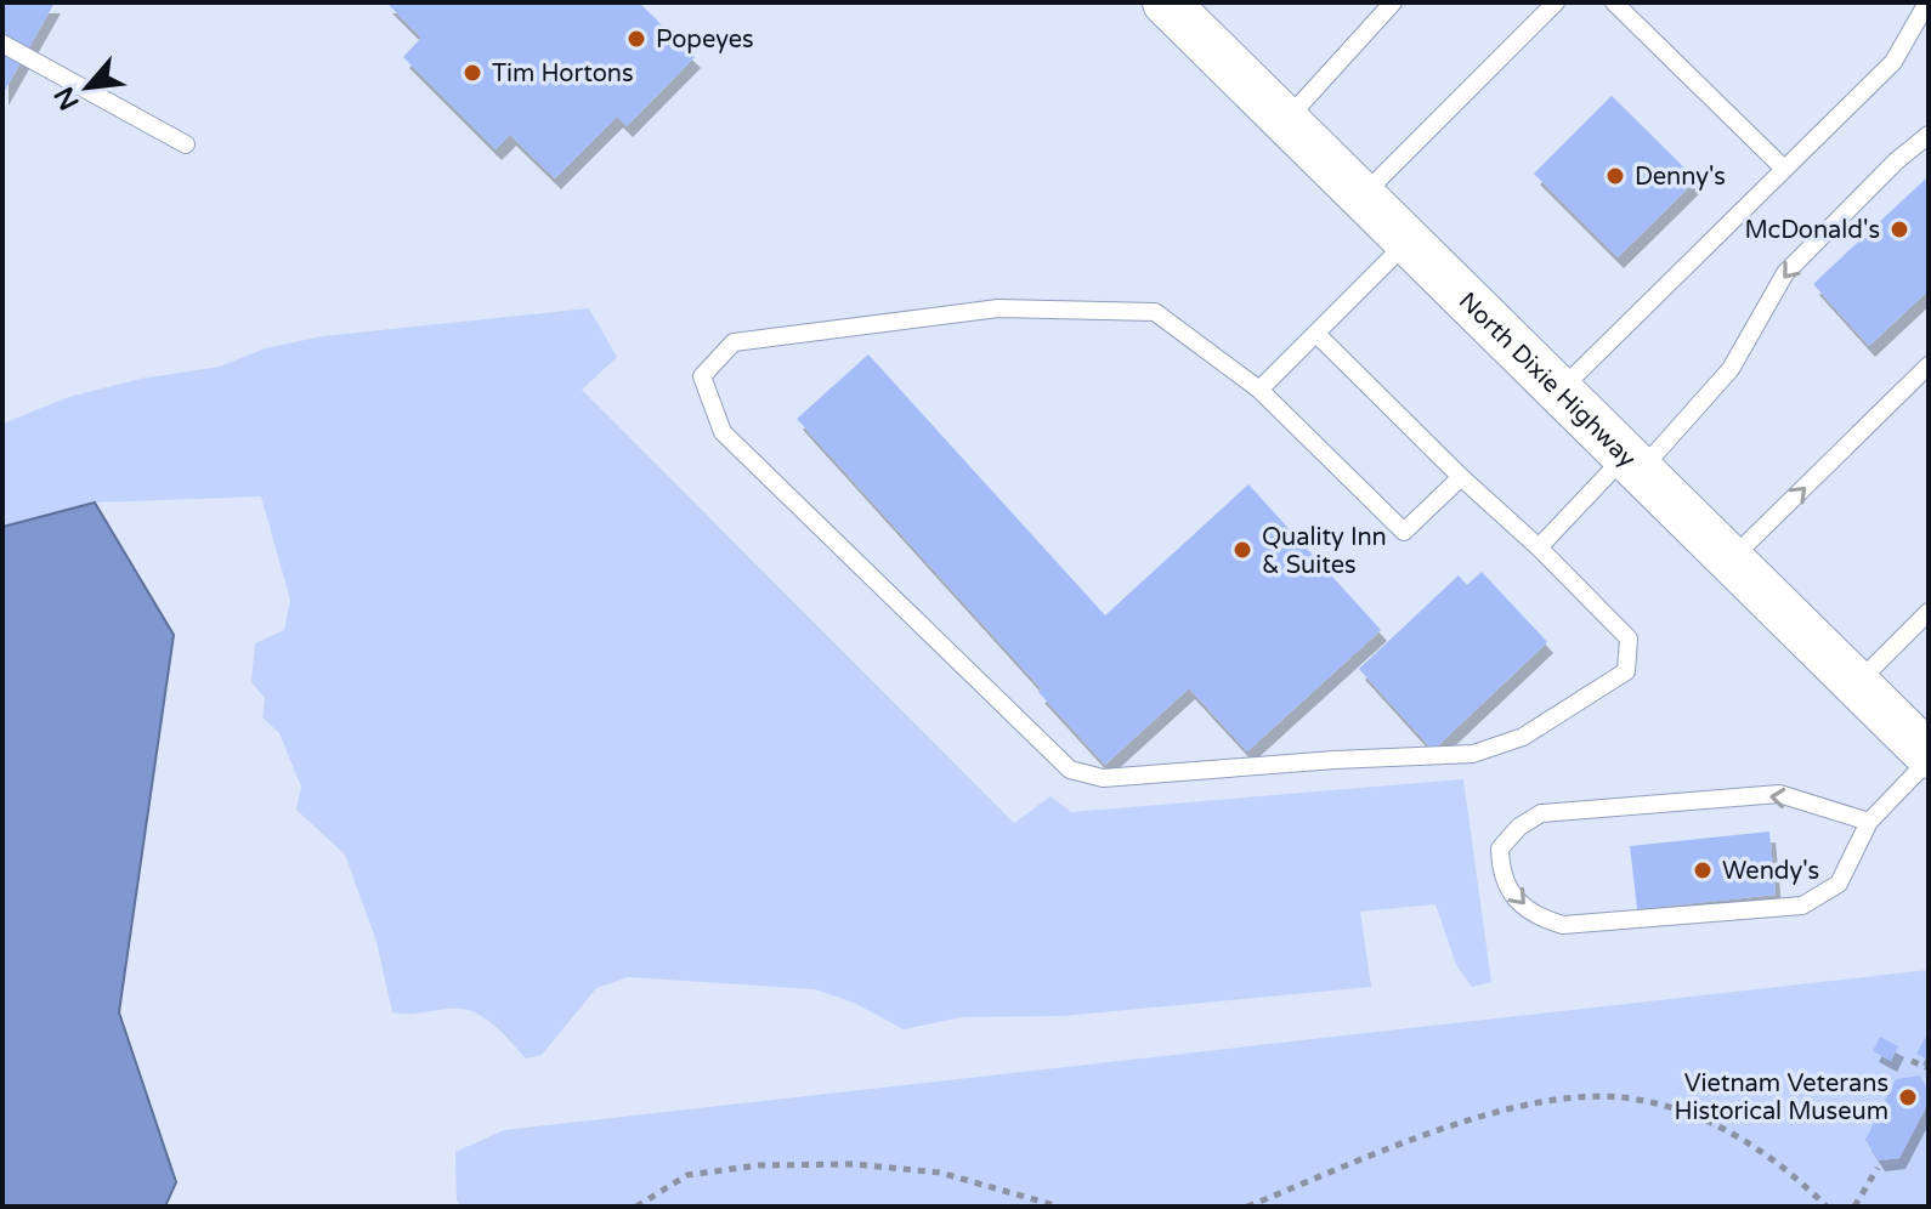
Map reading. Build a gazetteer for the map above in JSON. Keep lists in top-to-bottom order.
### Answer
{
  "streets": {
    "main road": ["North Dixie Highway"]
  },
  "places": [
    "Popeyes",
    "Tim Hortons",
    "Denny's",
    "McDonald's",
    "Quality Inn & Suites",
    "Wendy's",
    "Vietnam Veterans Historical Museum"
  ],
  "north": "bottom left"
}
